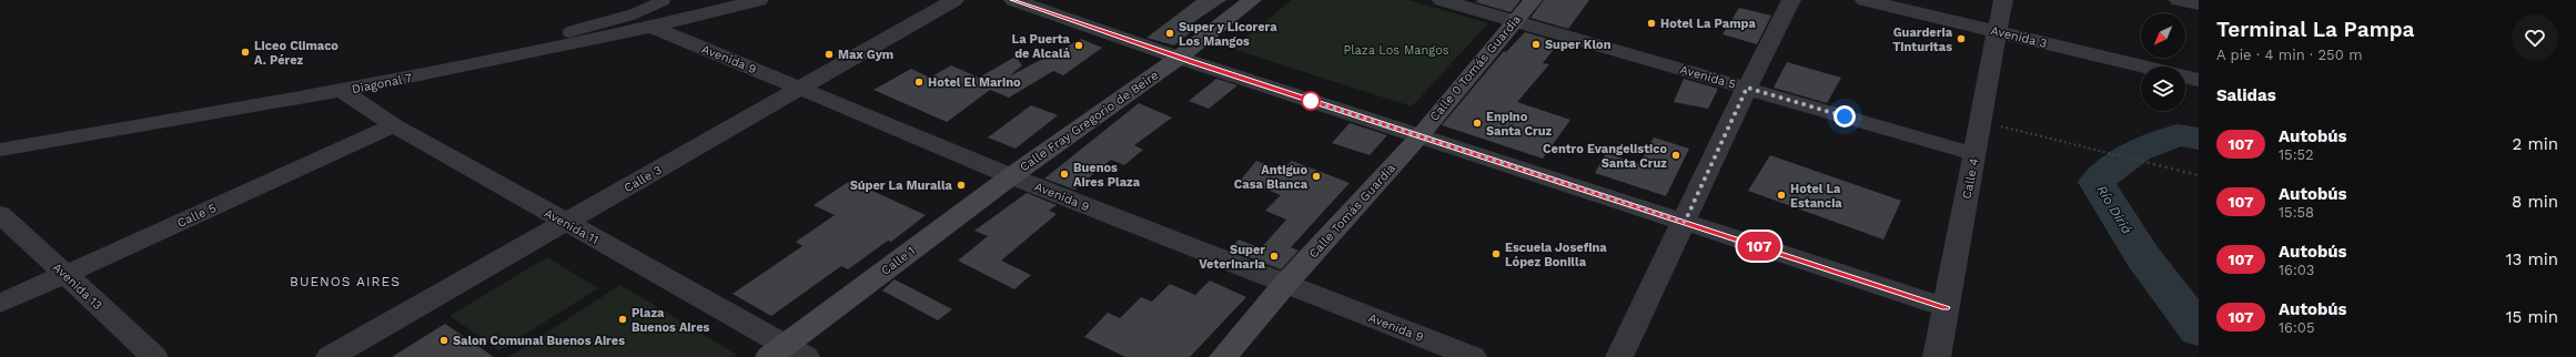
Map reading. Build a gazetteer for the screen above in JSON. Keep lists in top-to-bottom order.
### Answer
{
  "streets": {
    "street": [
      "Avenida 3",
      "Avenida 9",
      "Calle 0 Tomás Guardia",
      "Avenida 5",
      "Diagonal 7",
      "Calle Fray Gregorio de Beire",
      "Calle 3",
      "Calle 4",
      "Calle Tomás Guardia",
      "Calle 5",
      "Avenida 11",
      "Calle 1",
      "Avenida 13"
    ]
  },
  "crossings": [
    ["Avenida 3", "Calle 4"],
    ["Avenida 9", "Diagonal 7"],
    ["Avenida 9", "Calle Fray Gregorio de Beire"],
    ["Avenida 9", "Calle 3"],
    ["Avenida 9", "Calle Tomás Guardia"],
    ["Avenida 9", "Calle 1"],
    ["Calle 0 Tomás Guardia", "Avenida 5"],
    ["Calle 0 Tomás Guardia", "Calle Tomás Guardia"],
    ["Avenida 5", "Calle 4"],
    ["Diagonal 7", "Avenida 11"],
    ["Calle Fray Gregorio de Beire", "Calle 1"],
    ["Calle 3", "Avenida 11"],
    ["Calle 5", "Avenida 11"],
    ["Calle 5", "Avenida 13"],
    ["Avenida 11", "Calle 1"]
  ],
  "districts": ["BUENOS AIRES"],
  "water": ["Río Diriá"],
  "parks": ["Plaza Los Mangos"],
  "places": [
    "Hotel La Pampa",
    "Super y Licorera Los Mangos",
    "Guarderia Tinturitas",
    "Super Klon",
    "La Puerta de Alcalá",
    "Liceo Climaco A. Pérez",
    "Max Gym",
    "Hotel El Marino",
    "Enpino Santa Cruz",
    "Centro Evangelistico Santa Cruz",
    "Buenos Aires Plaza",
    "Antiguo Casa Blanca",
    "Súper La Muralla",
    "Hotel La Estancia",
    "Escuela Josefina López Bonilla",
    "Super Veterinaria",
    "Plaza Buenos Aires",
    "Salon Comunal Buenos Aires"
  ],
  "lines": ["bus line 107"],
  "north": "bottom left",
  "page": {
    "on_map": "107",
    "heading": [
      ["Terminal La Pampa", "A pie · 4 min · 250 m"],
      "Salidas"
    ],
    "list": [
      {
        "mark": "107",
        "name": "Autobús",
        "note": "15:52",
        "value": "2 min"
      },
      {
        "mark": "107",
        "name": "Autobús",
        "note": "15:58",
        "value": "8 min"
      },
      {
        "mark": "107",
        "name": "Autobús",
        "note": "16:03",
        "value": "13 min"
      },
      {
        "mark": "107",
        "name": "Autobús",
        "note": "16:05",
        "value": "15 min"
      }
    ]
  }
}
